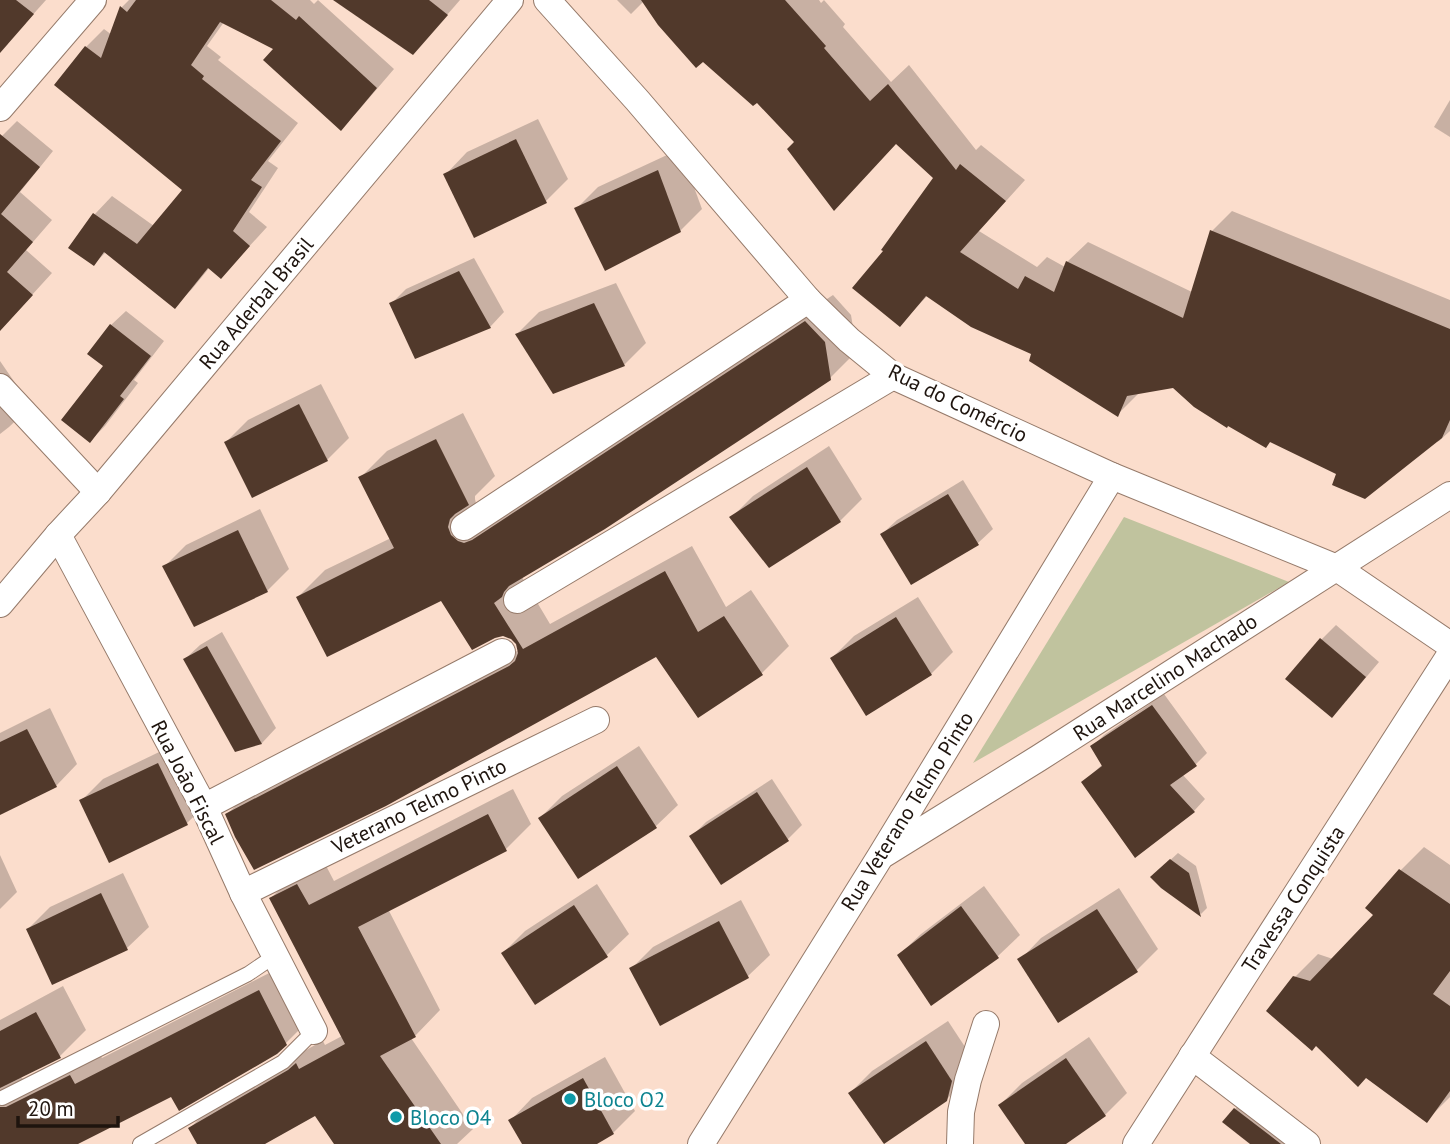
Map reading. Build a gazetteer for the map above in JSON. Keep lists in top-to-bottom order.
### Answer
{
  "streets": {
    "street": [
      "Rua Aderbal Brasil",
      "Rua do Comércio",
      "Rua Marcelino Machado",
      "Rua João Fiscal",
      "Veterano Telmo Pinto",
      "Rua Veterano Telmo Pinto",
      "Travessa Conquista"
    ]
  },
  "crossings": [
    ["Rua Aderbal Brasil", "Rua João Fiscal"],
    ["Rua do Comércio", "Rua Marcelino Machado"],
    ["Rua do Comércio", "Rua Veterano Telmo Pinto"],
    ["Rua Marcelino Machado", "Rua Veterano Telmo Pinto"],
    ["Rua João Fiscal", "Veterano Telmo Pinto"]
  ],
  "places": ["Bloco O2", "Bloco O4"],
  "scale_bar": "20 m"
}
